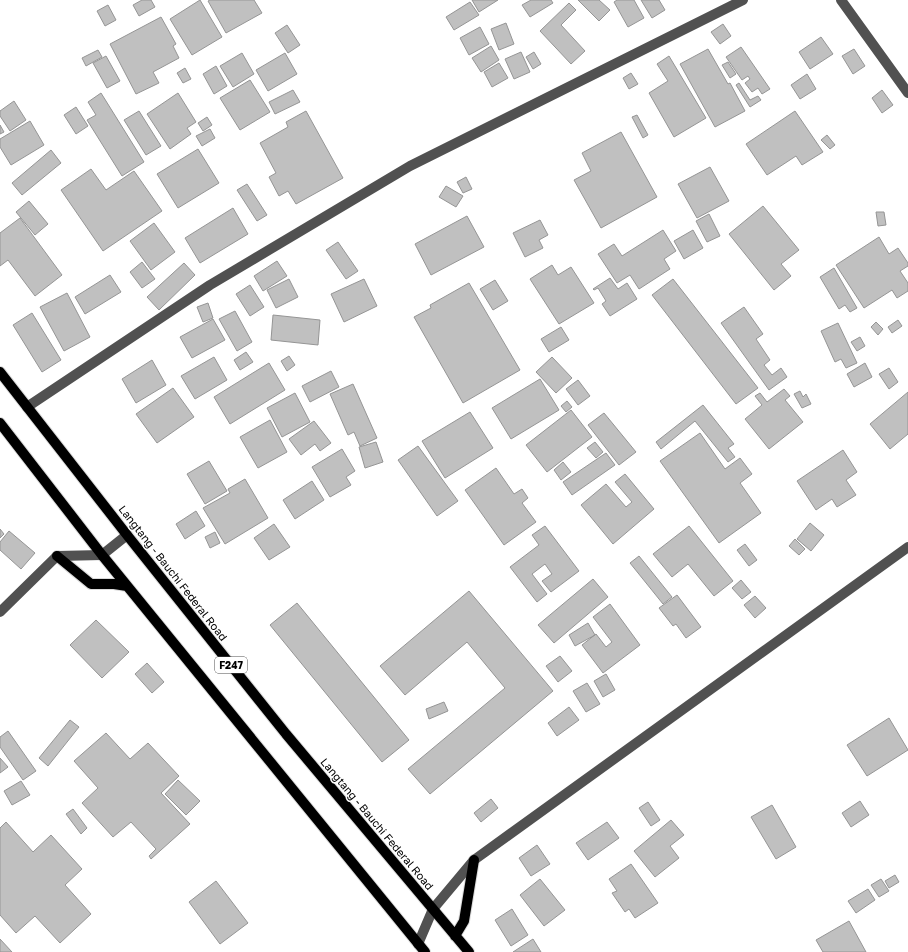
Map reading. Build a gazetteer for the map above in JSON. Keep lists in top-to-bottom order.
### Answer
{
  "streets": {
    "main road": ["Langtang - Bauchi Federal Road", "F247"]
  }
}
